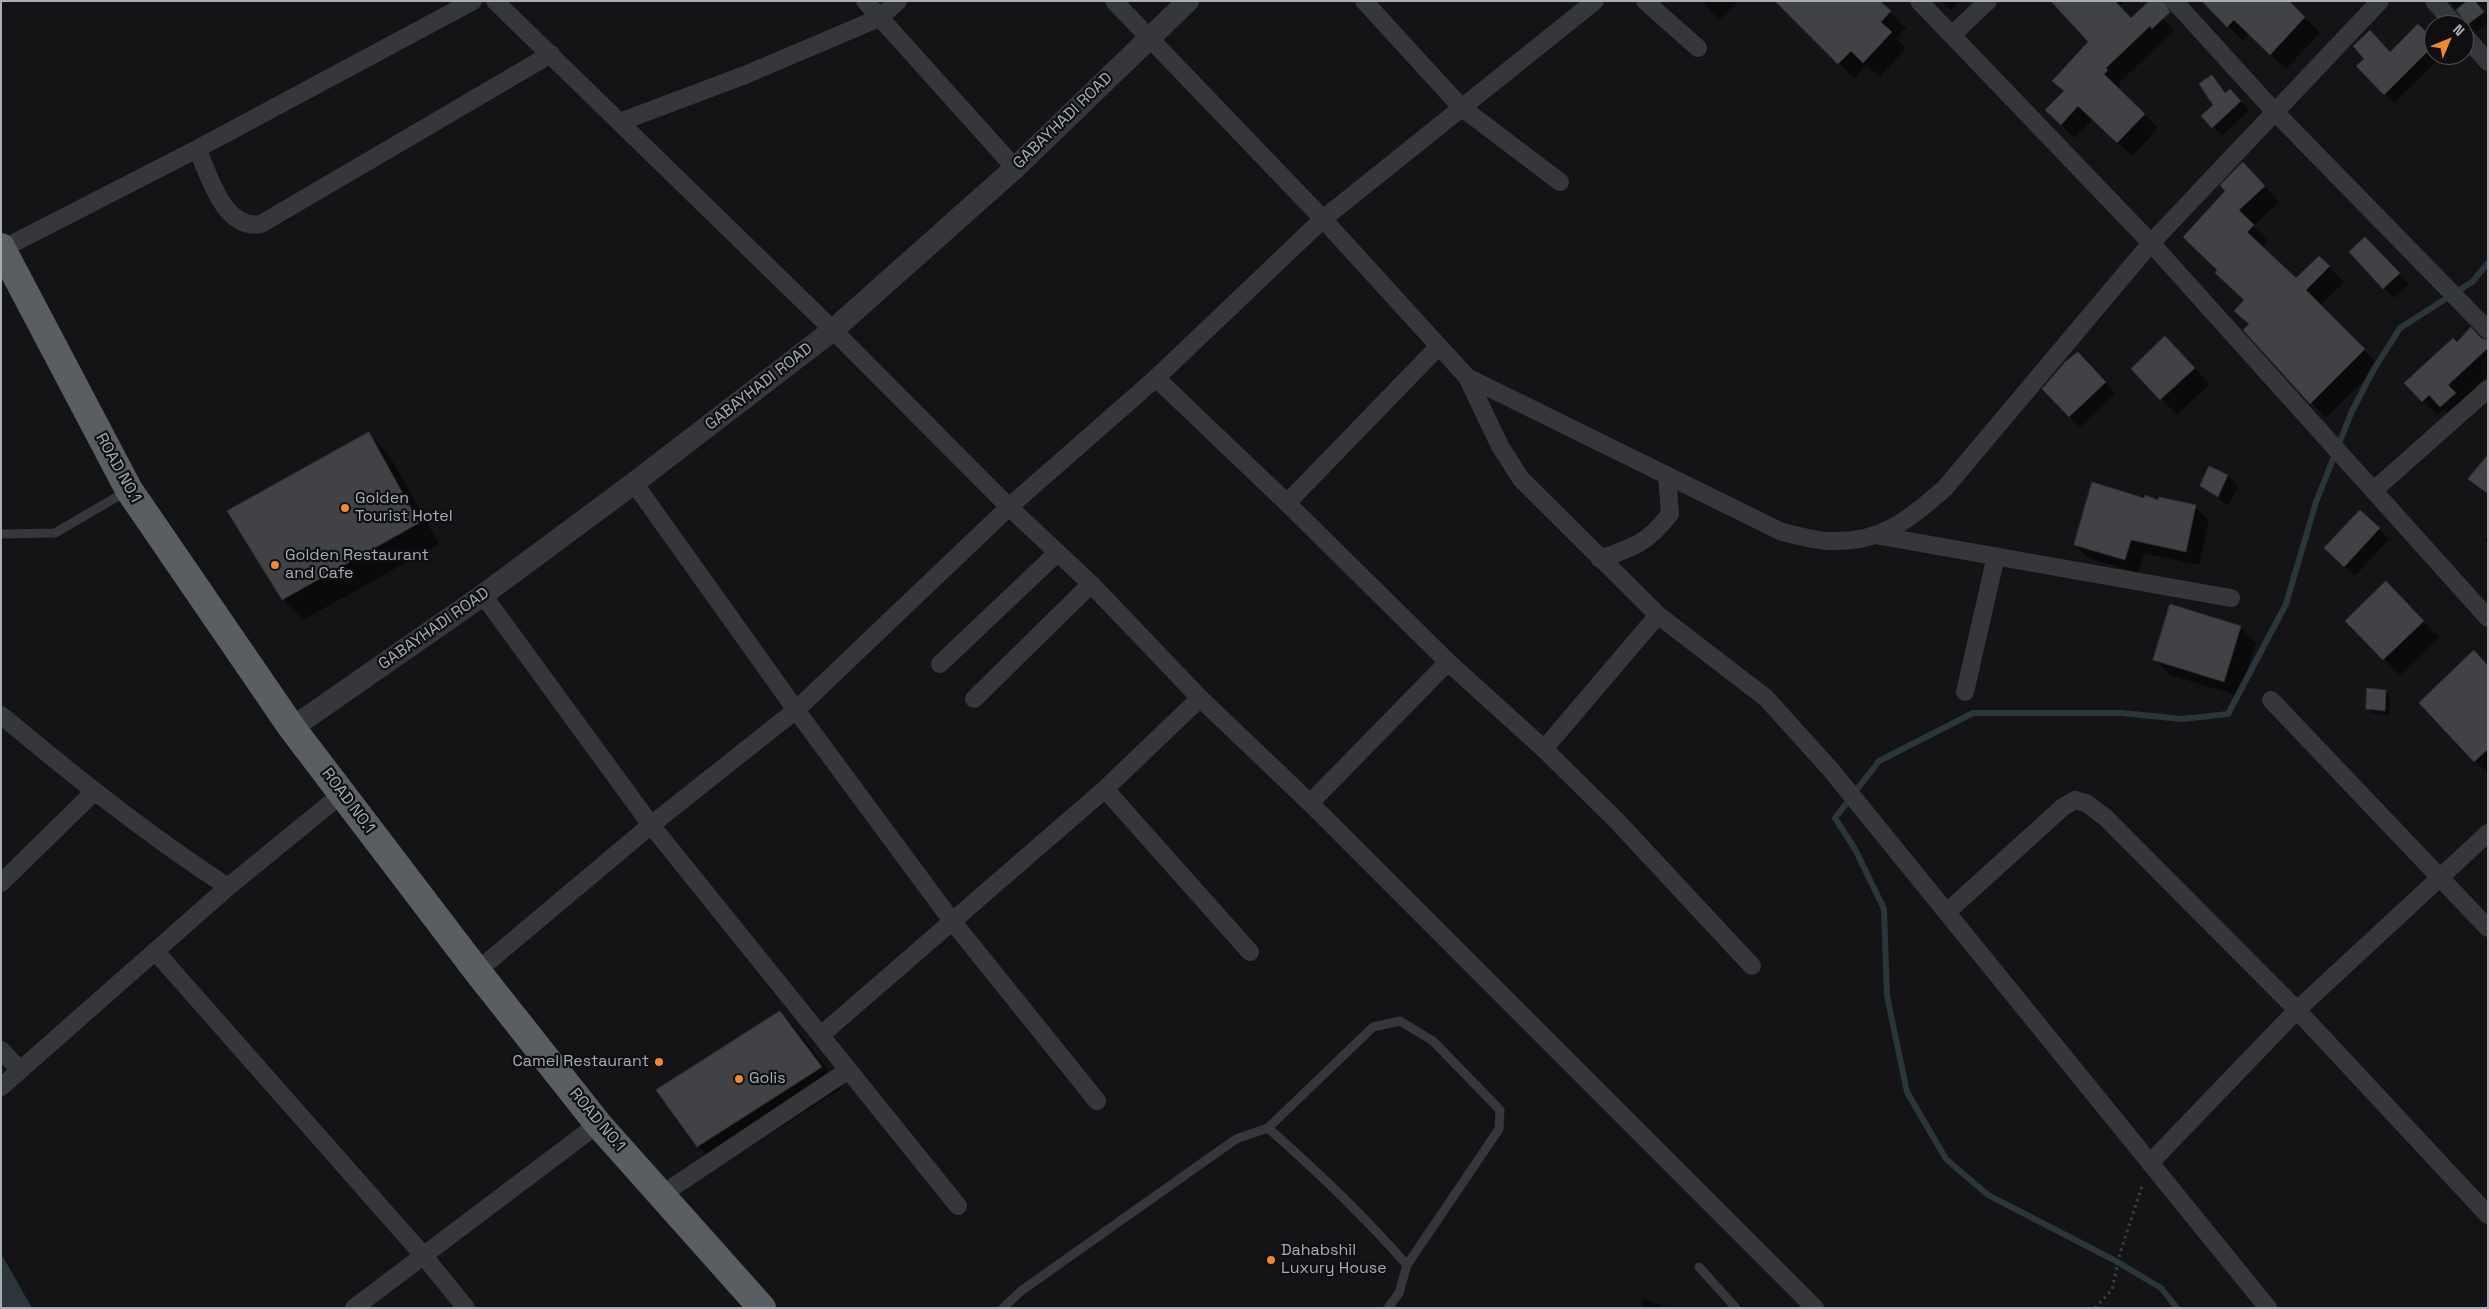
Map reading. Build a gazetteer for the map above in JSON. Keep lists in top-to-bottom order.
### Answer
{
  "streets": {
    "highway": ["ROAD NO.1"],
    "street": ["GABAYHADI ROAD"]
  },
  "crossings": [
    ["GABAYHADI ROAD", "ROAD NO.1"]
  ],
  "places": [
    "Golden Tourist Hotel",
    "Golden Restaurant and Cafe",
    "Camel Restaurant",
    "Golis",
    "Dahabshil Luxury House"
  ],
  "north": "top right"
}
